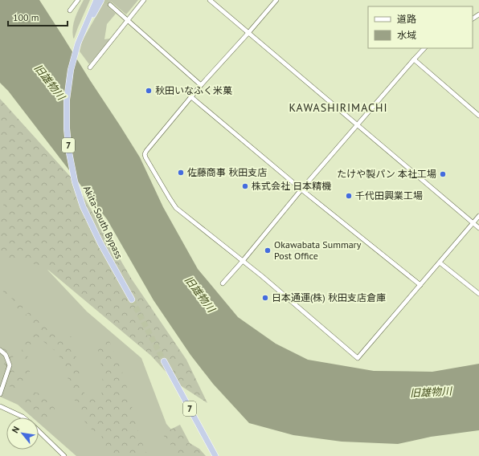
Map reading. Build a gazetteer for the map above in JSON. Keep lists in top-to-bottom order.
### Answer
{
  "streets": {
    "highway": ["7", "Akita-South Bypass"]
  },
  "districts": ["KAWASHIRIMACHI"],
  "water": ["旧雄物川"],
  "places": [
    "秋田いなふく米菓",
    "佐藤商事 秋田支店",
    "たけや製パン 本社工場",
    "株式会社 日本精機",
    "千代田興業工場",
    "Okawabata Summary Post Office",
    "日本通運(株) 秋田支店倉庫"
  ],
  "legend": ["道路", "水域"],
  "scale_bar": "100 m",
  "north": "top left"
}
